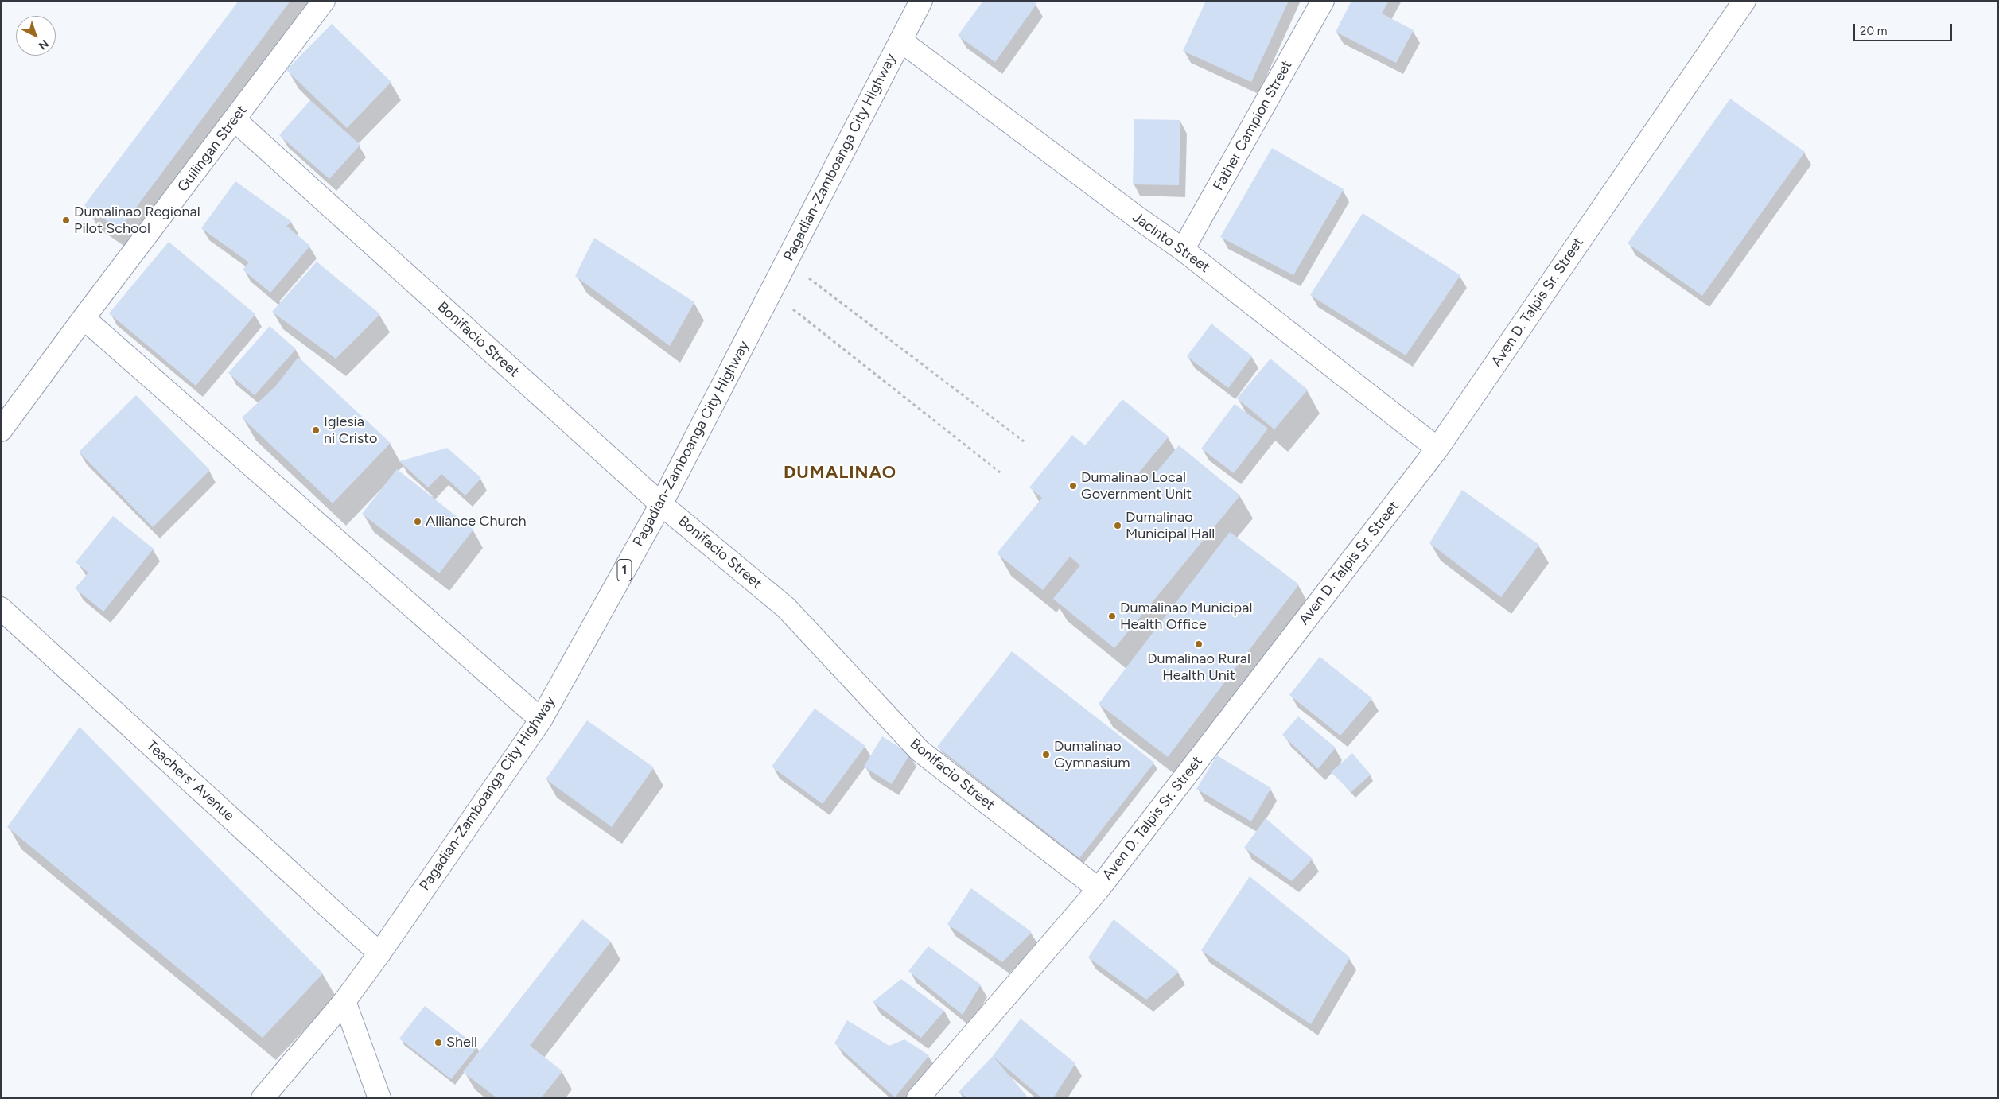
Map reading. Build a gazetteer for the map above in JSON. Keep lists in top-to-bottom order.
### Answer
{
  "streets": {
    "main road": [
      "Father Campion Street",
      "Guilingan Street",
      "Pagadian-Zamboanga City Highway",
      "Jacinto Street",
      "Aven D. Talpis Sr. Street",
      "Bonifacio Street",
      "1",
      "Teachers' Avenue"
    ]
  },
  "crossings": [
    ["Father Campion Street", "Jacinto Street"],
    ["Guilingan Street", "Bonifacio Street"],
    ["Pagadian-Zamboanga City Highway", "Jacinto Street"],
    ["Pagadian-Zamboanga City Highway", "Bonifacio Street"],
    ["Pagadian-Zamboanga City Highway", "Teachers' Avenue"],
    ["Jacinto Street", "Aven D. Talpis Sr. Street"],
    ["Aven D. Talpis Sr. Street", "Bonifacio Street"]
  ],
  "districts": ["DUMALINAO"],
  "places": [
    "Dumalinao Regional Pilot School",
    "Iglesia ni Cristo",
    "Dumalinao Local Government Unit",
    "Alliance Church",
    "Dumalinao Municipal Hall",
    "Dumalinao Municipal Health Office",
    "Dumalinao Rural Health Unit",
    "Dumalinao Gymnasium",
    "Shell"
  ],
  "scale_bar": "20 m",
  "north": "bottom right"
}
